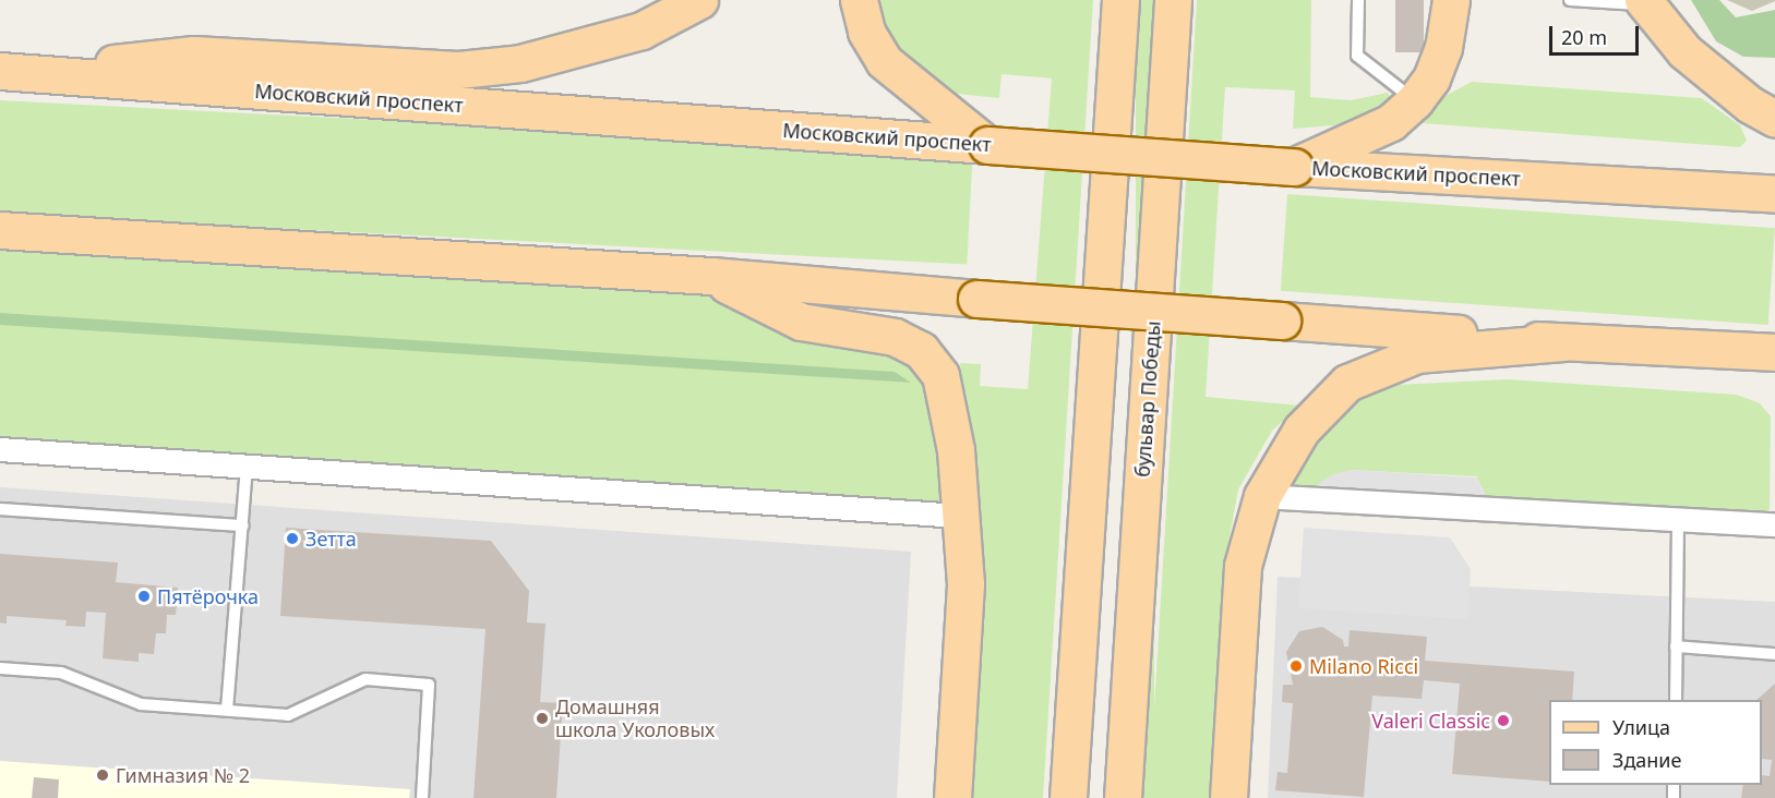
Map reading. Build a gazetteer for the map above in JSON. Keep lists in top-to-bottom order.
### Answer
{
  "streets": {
    "main road": ["Московский проспект", "бульвар Победы"]
  },
  "places": [
    "Зетта",
    "Пятёрочка",
    "Milano Ricci",
    "Домашняя школа Уколовых",
    "Valeri Classic",
    "Гимназия № 2"
  ],
  "legend": ["Улица", "Здание"],
  "scale_bar": "20 m"
}
